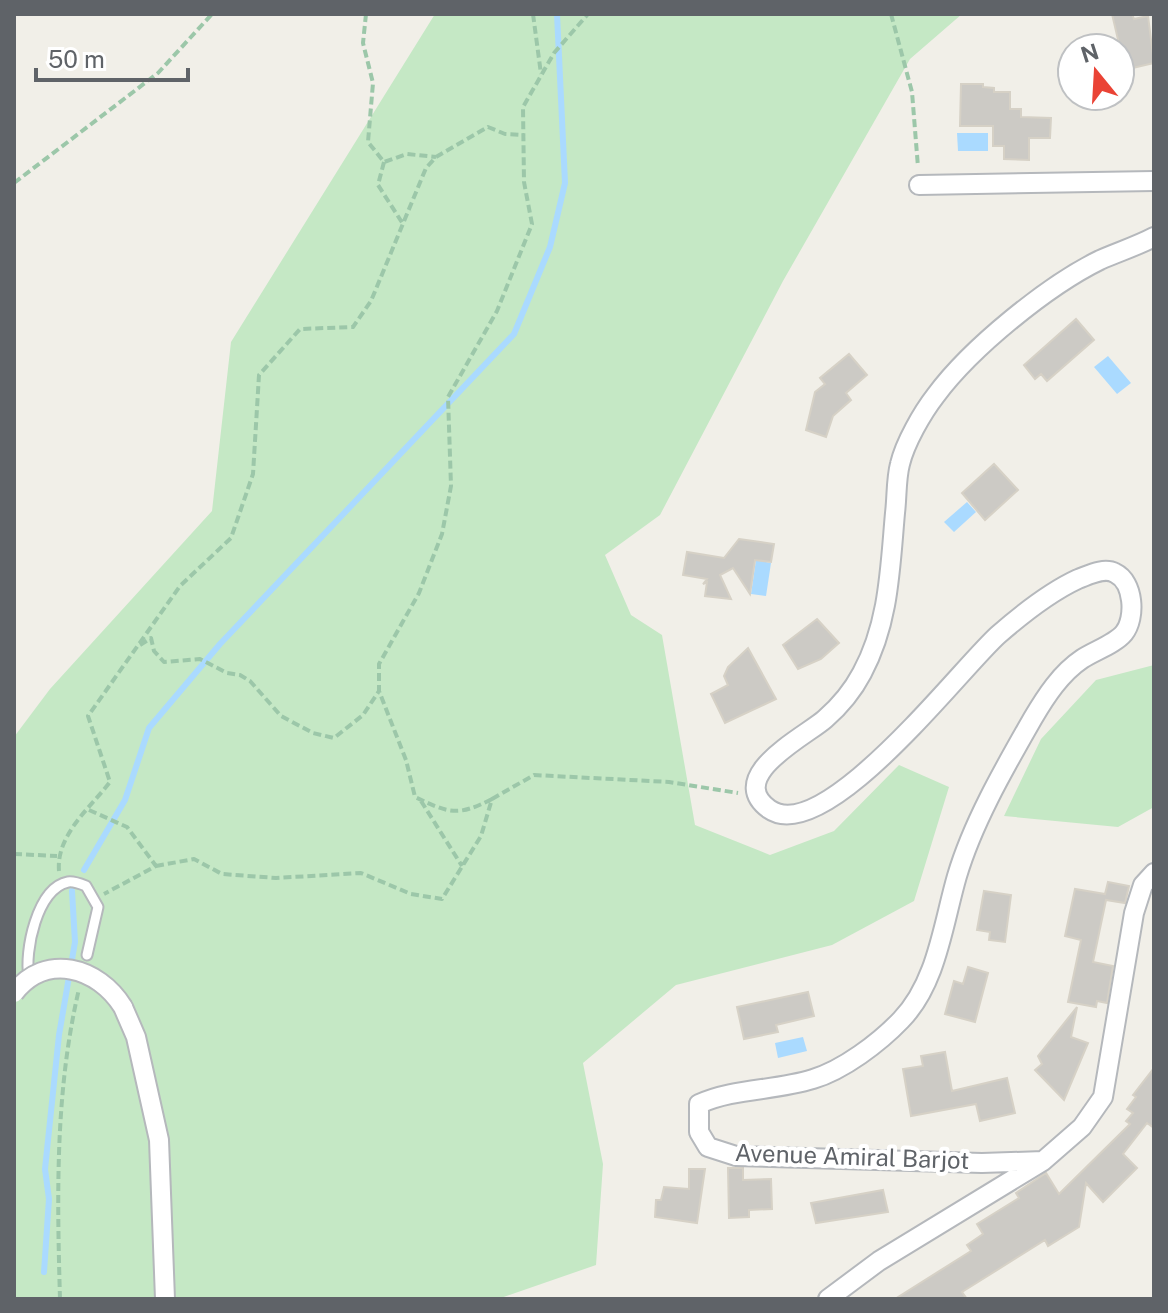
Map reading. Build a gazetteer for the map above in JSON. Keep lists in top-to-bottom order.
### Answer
{
  "streets": {
    "street": ["Avenue Amiral Barjot"]
  },
  "scale_bar": "50 m",
  "north": "top"
}
